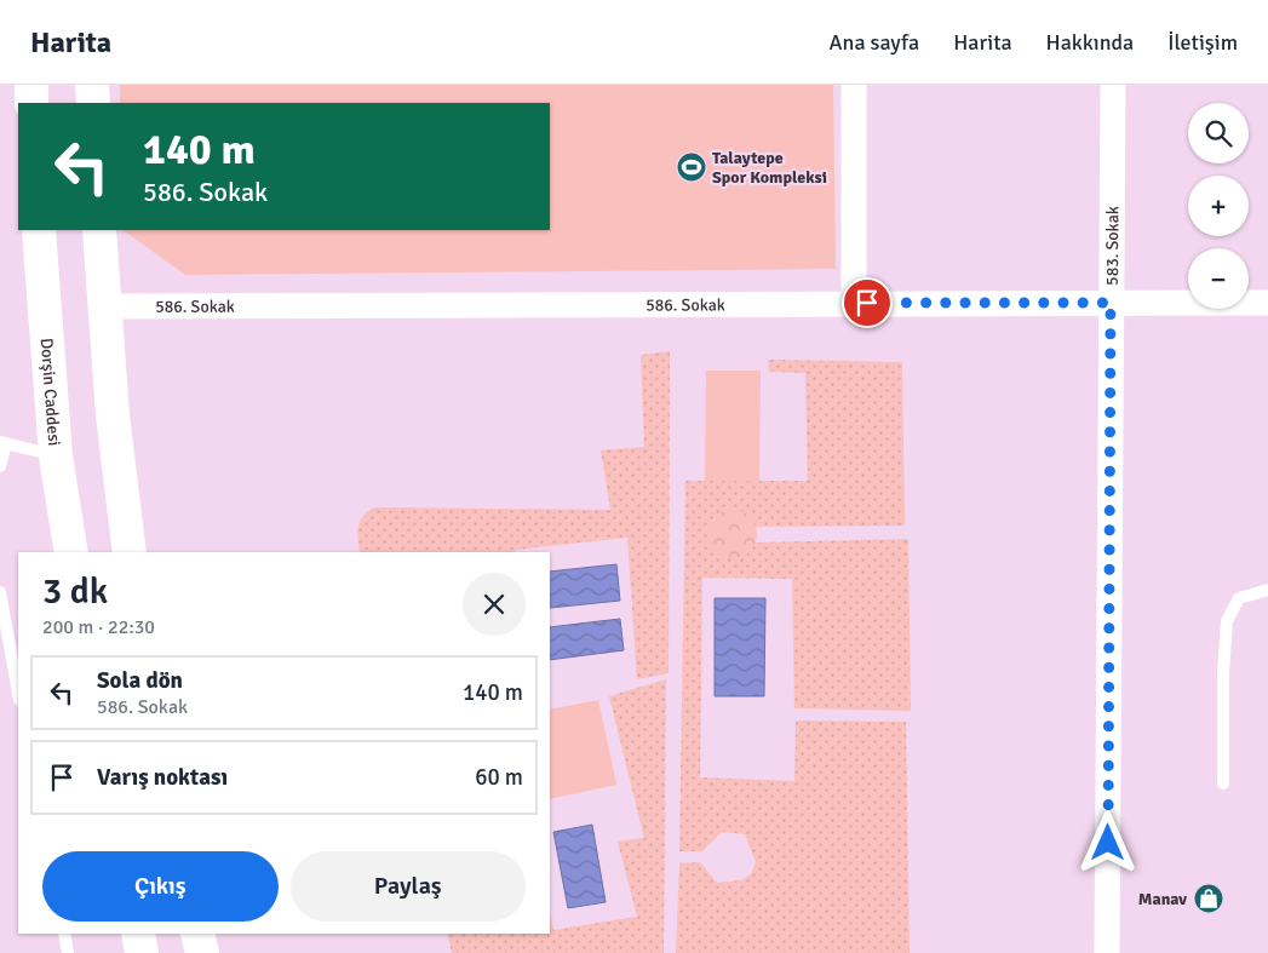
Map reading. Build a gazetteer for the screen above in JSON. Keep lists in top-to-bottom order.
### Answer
{
  "streets": {
    "main road": ["Dorşin Caddesi"],
    "street": ["583. Sokak", "586. Sokak"]
  },
  "crossings": [
    ["583. Sokak", "586. Sokak"]
  ],
  "places": {
    "sports": ["Talaytepe Spor Kompleksi"],
    "shop": ["Manav"]
  },
  "page": {
    "header": "Harita",
    "nav": [
      "Ana sayfa",
      "Harita",
      "Hakkında",
      "İletişim"
    ],
    "map_buttons": ["+", "−"],
    "turn": ["140 m", "586. Sokak"],
    "heading": ["3 dk", "200 m · 22:30"],
    "list": [
      {
        "name": "Sola dön",
        "note": "586. Sokak",
        "value": "140 m"
      },
      {
        "name": "Varış noktası",
        "value": "60 m"
      }
    ],
    "buttons": ["Çıkış", "Paylaş"]
  }
}
